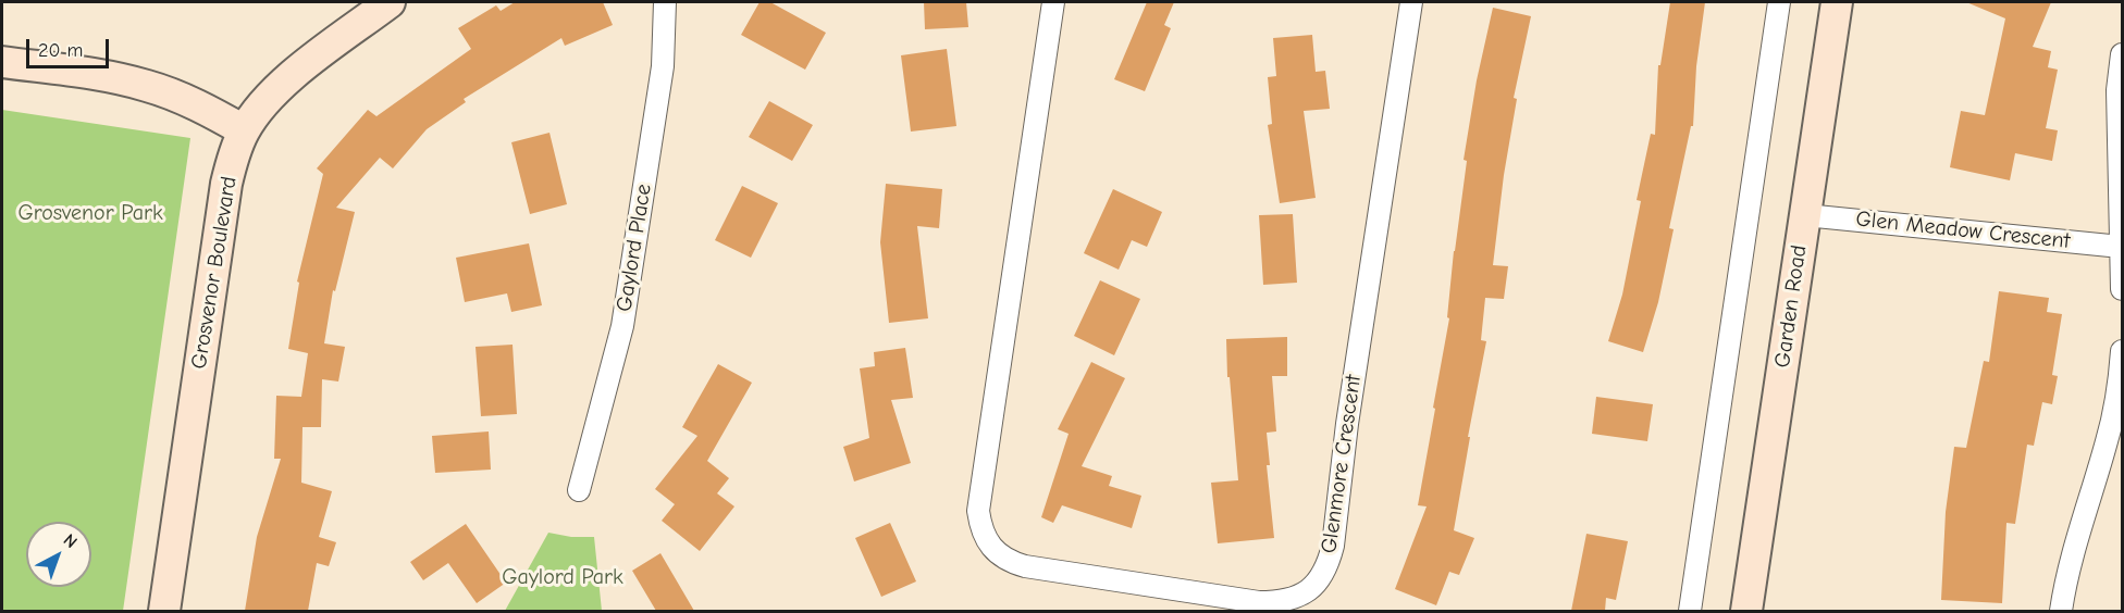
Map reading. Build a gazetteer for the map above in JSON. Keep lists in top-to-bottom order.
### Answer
{
  "streets": {
    "street": [
      "Glen Meadow Crescent",
      "Gaylord Place",
      "Grosvenor Boulevard",
      "Garden Road",
      "Glenmore Crescent"
    ]
  },
  "crossings": [
    ["Glen Meadow Crescent", "Garden Road"]
  ],
  "parks": ["Grosvenor Park", "Gaylord Park"],
  "scale_bar": "20 m",
  "north": "top right"
}
